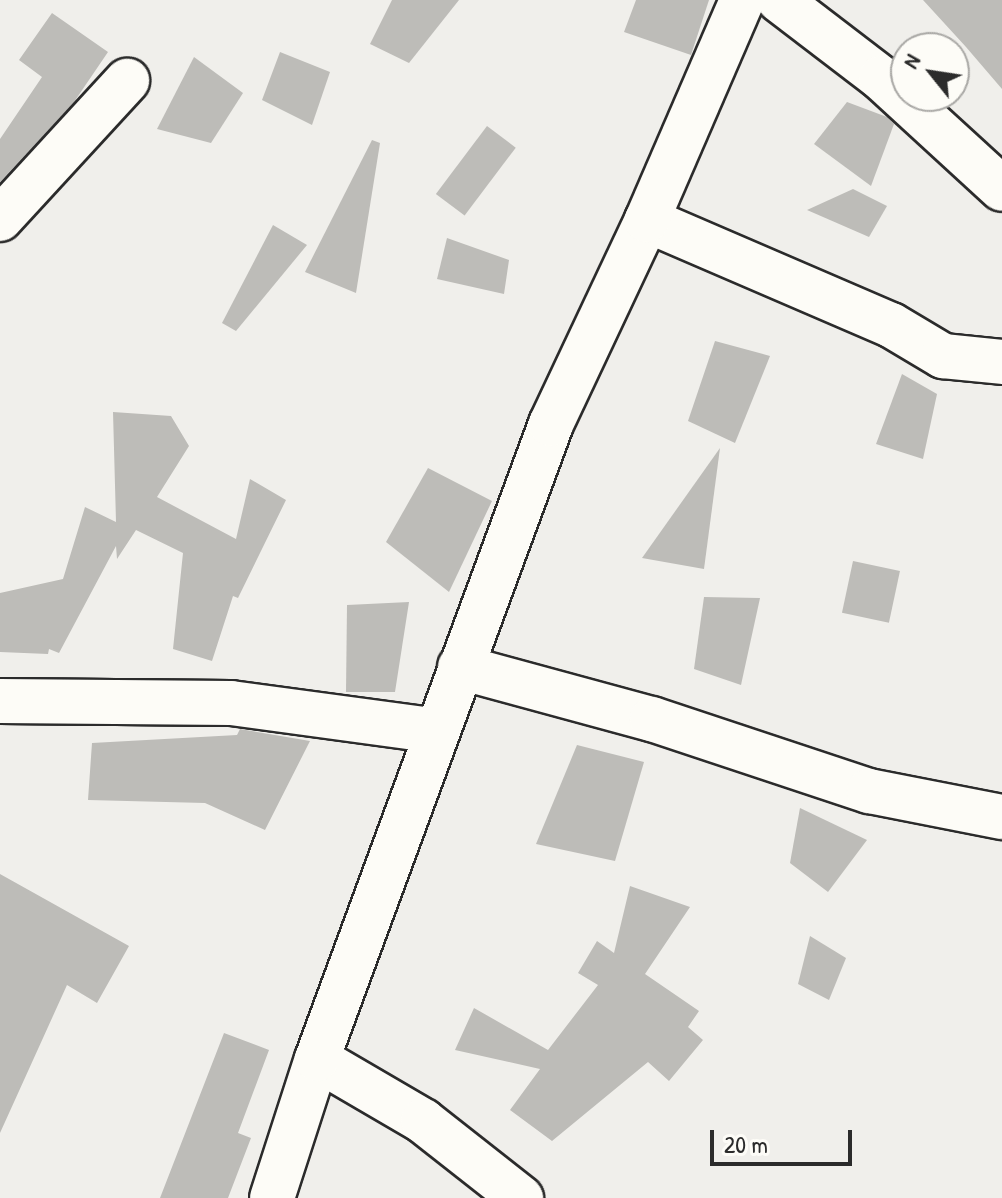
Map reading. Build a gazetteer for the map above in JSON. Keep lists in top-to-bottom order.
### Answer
{
  "scale_bar": "20 m",
  "north": "top left"
}
